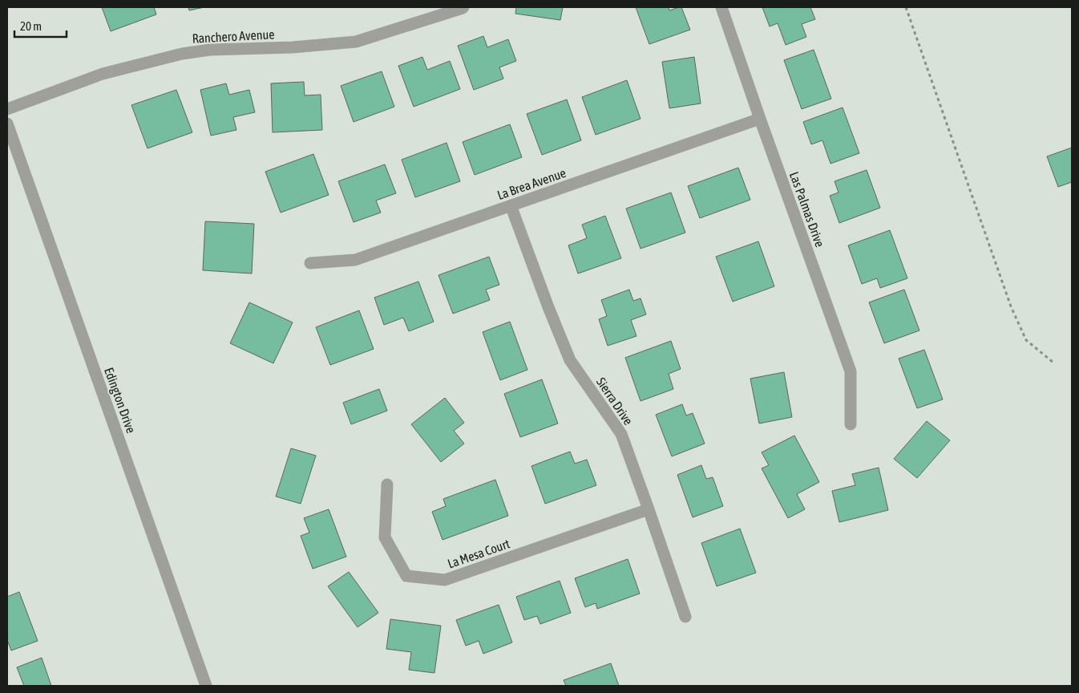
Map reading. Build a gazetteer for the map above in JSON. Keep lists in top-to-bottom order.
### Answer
{
  "streets": {
    "street": [
      "Ranchero Avenue",
      "La Brea Avenue",
      "Las Palmas Drive",
      "Edington Drive",
      "Sierra Drive",
      "La Mesa Court"
    ]
  },
  "crossings": [
    ["La Brea Avenue", "Las Palmas Drive"],
    ["La Brea Avenue", "Sierra Drive"],
    ["Sierra Drive", "La Mesa Court"]
  ],
  "scale_bar": "20 m"
}
